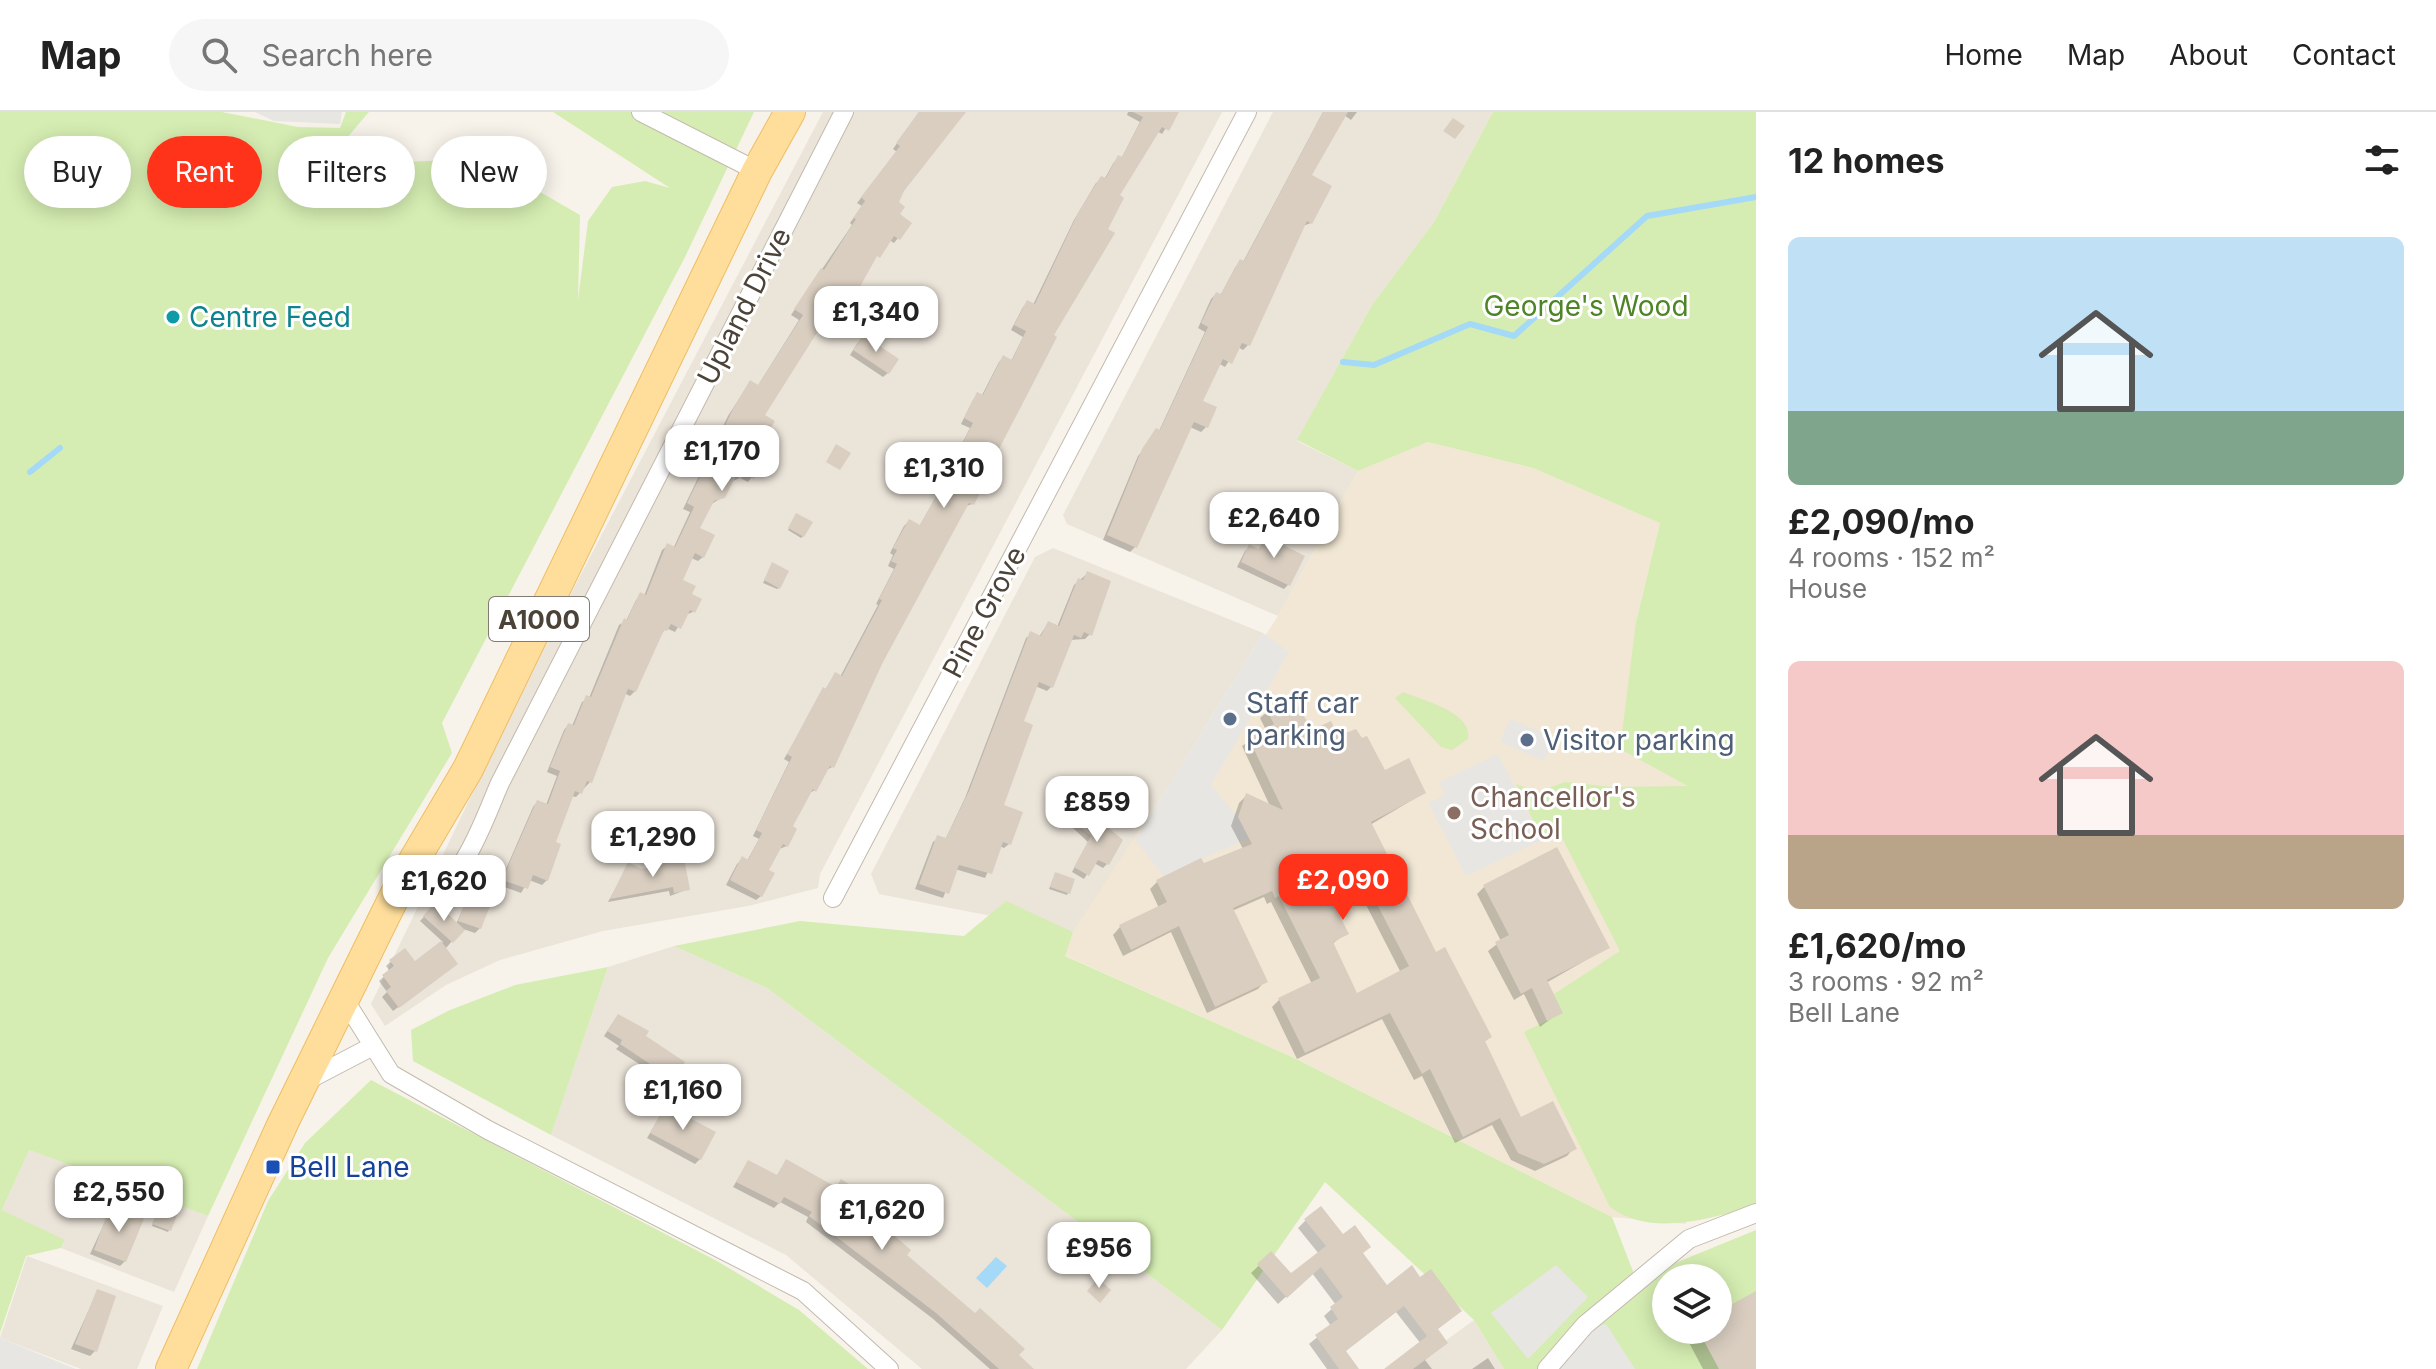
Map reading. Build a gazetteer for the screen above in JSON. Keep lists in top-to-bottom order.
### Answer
{
  "streets": {
    "main road": ["A1000"],
    "street": ["Upland Drive", "Pine Grove"]
  },
  "crossings": [
    ["Upland Drive", "A1000"]
  ],
  "parks": ["George's Wood"],
  "places": {
    "other": [
      "Centre Feed",
      "Staff car parking",
      "Visitor parking",
      "Chancellor's School"
    ],
    "transit": ["Bell Lane"]
  },
  "page": {
    "header": "Map",
    "search": "Search here",
    "nav": [
      "Home",
      "Map",
      "About",
      "Contact"
    ],
    "heading": "12 homes",
    "chip": [
      "Buy",
      "Rent",
      "Filters",
      "New"
    ],
    "list": [
      {
        "name": "£2,090/mo",
        "note": "4 rooms · 152 m² · House"
      },
      {
        "name": "£1,620/mo",
        "note": "3 rooms · 92 m² · Bell Lane"
      }
    ],
    "price": [
      "£1,340",
      "£1,170",
      "£1,310",
      "£2,640",
      "£859",
      "£1,290",
      "£2,090",
      "£1,620",
      "£1,160",
      "£2,550",
      "£1,620",
      "£956"
    ]
  }
}
